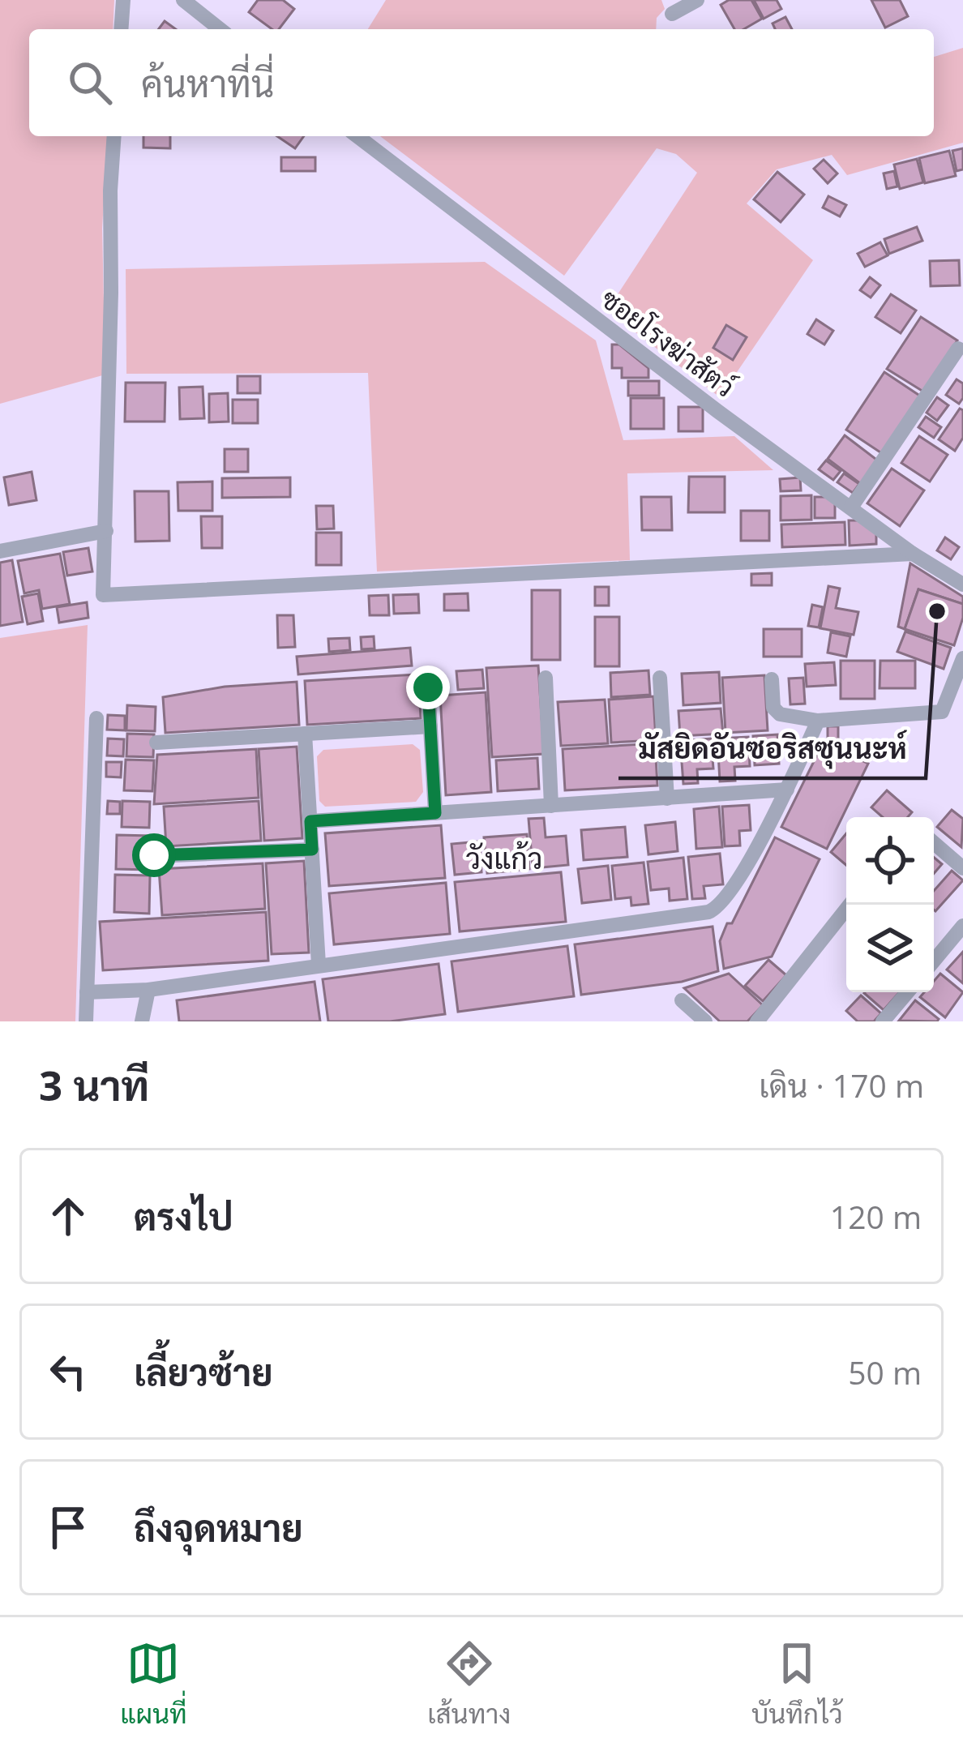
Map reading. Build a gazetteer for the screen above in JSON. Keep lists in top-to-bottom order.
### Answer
{
  "streets": {
    "street": ["ซอยโรงฆ่าสัตว์"]
  },
  "districts": ["วังแก้ว"],
  "places": ["มัสยิดอันซอริสซุนนะห์"],
  "page": {
    "search": "ค้นหาที่นี่",
    "heading": ["3 นาที", "เดิน · 170 m"],
    "list": [
      ["ตรงไป", "120 m"],
      ["เลี้ยวซ้าย", "50 m"],
      "ถึงจุดหมาย"
    ],
    "nav": ["แผนที่", "เส้นทาง", "บันทึกไว้"]
  }
}
